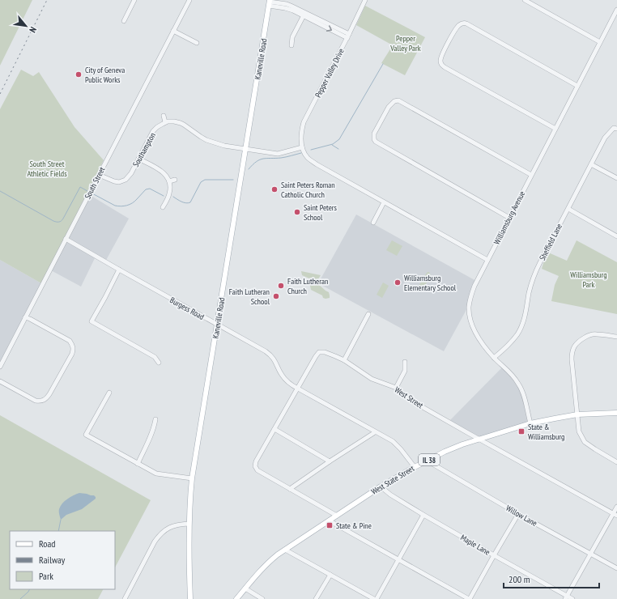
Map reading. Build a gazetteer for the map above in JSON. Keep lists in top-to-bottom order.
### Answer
{
  "streets": {
    "main road": ["Kaneville Road", "IL 38", "West State Street"],
    "street": [
      "Pepper Valley Drive",
      "Southampton",
      "South Street",
      "Williamsburg Avenue",
      "Sheffield Lane",
      "Burgess Road",
      "West Street",
      "Willow Lane",
      "Maple Lane"
    ]
  },
  "crossings": [
    ["Kaneville Road", "Burgess Road"],
    ["Southampton", "South Street"],
    ["South Street", "Burgess Road"],
    ["Williamsburg Avenue", "Sheffield Lane"],
    ["Williamsburg Avenue", "West State Street"],
    ["Burgess Road", "West Street"],
    ["Burgess Road", "West State Street"],
    ["West Street", "West State Street"],
    ["West State Street", "Willow Lane"],
    ["West State Street", "Maple Lane"]
  ],
  "parks": ["Pepper Valley Park", "South Street Athletic Fields", "Williamsburg Park"],
  "places": {
    "other": [
      "City of Geneva Public Works",
      "Saint Peters Roman Catholic Church",
      "Saint Peters School",
      "Williamsburg Elementary School",
      "Faith Lutheran Church",
      "Faith Lutheran School"
    ],
    "transit": ["State & Williamsburg", "State & Pine"]
  },
  "legend": ["Road", "Railway", "Park"],
  "scale_bar": "200 m",
  "north": "bottom right"
}
